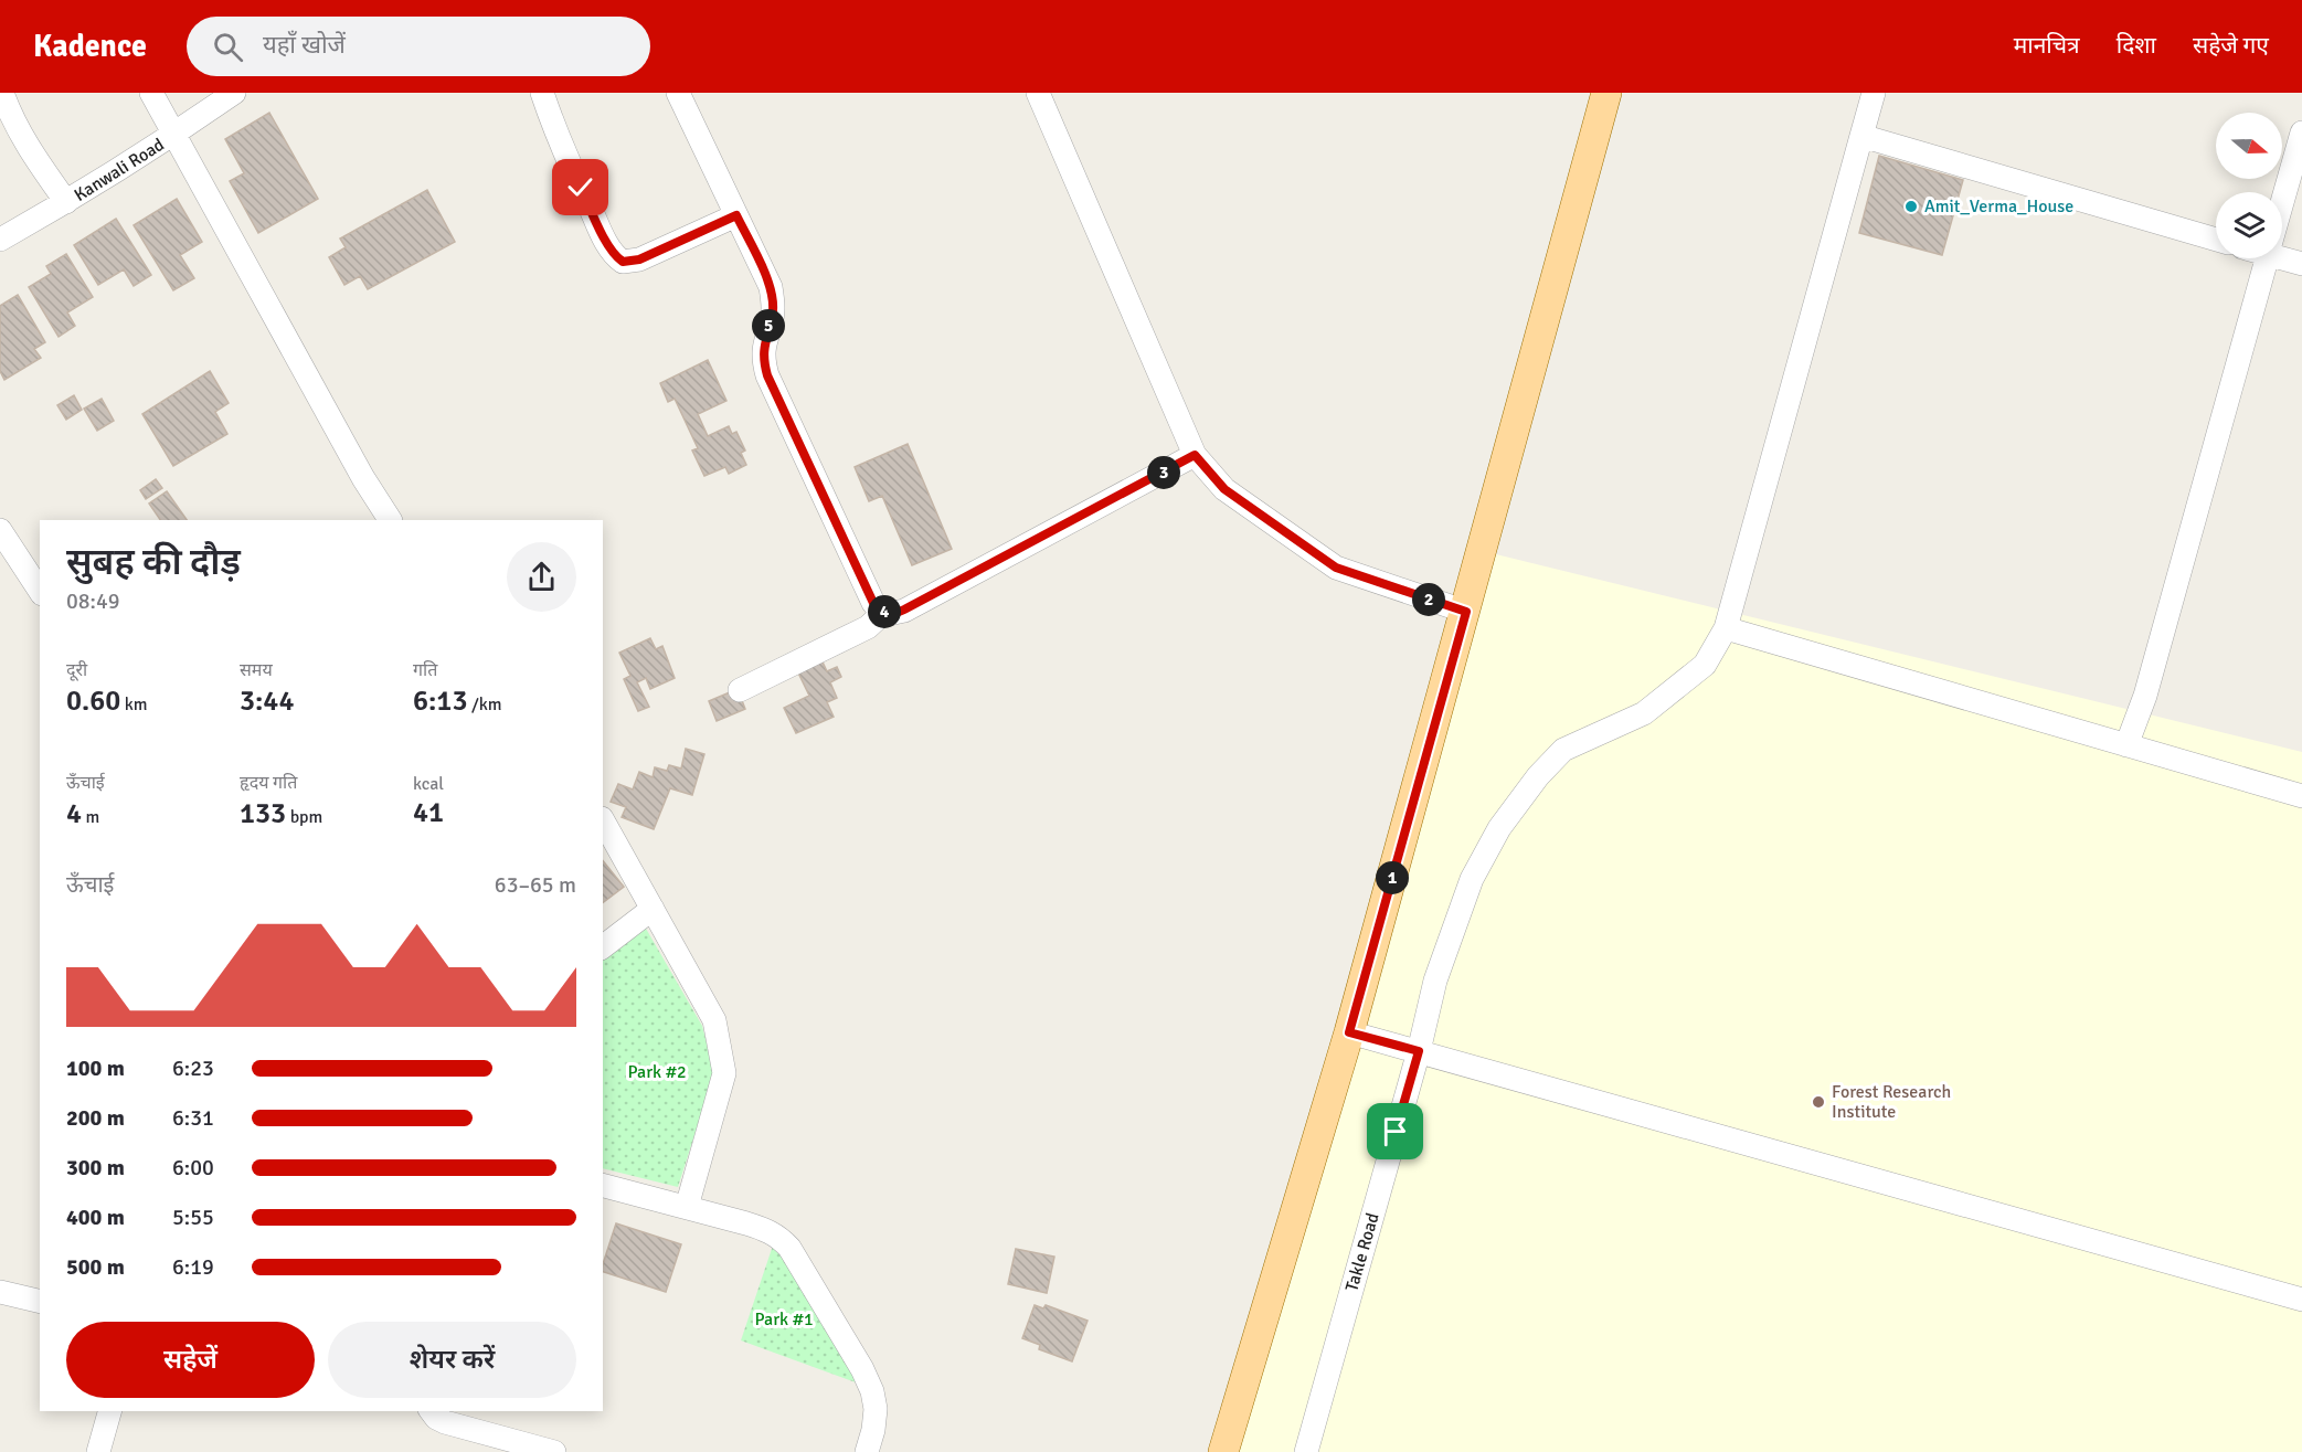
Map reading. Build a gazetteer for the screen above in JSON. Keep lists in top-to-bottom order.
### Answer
{
  "streets": {
    "street": ["Kanwali Road", "Takle Road"]
  },
  "parks": ["Park #2", "Park #1"],
  "places": ["Amit_Verma_House", "Forest Research Institute"],
  "north": "right",
  "page": {
    "header": "Kadence",
    "search": "यहाँ खोजें",
    "nav": ["मानचित्र", "दिशा", "सहेजे गए"],
    "pins": [
      "5",
      "3",
      "2",
      "4",
      "1"
    ],
    "heading": ["सुबह की दौड़", "08:49"],
    "stats": [
      ["दूरी", "0.60 km"],
      ["समय", "3:44"],
      ["गति", "6:13 /km"],
      ["ऊँचाई", "4 m"],
      ["हृदय गति", "133 bpm"],
      ["kcal", "41"]
    ],
    "chart": ["ऊँचाई", "63–65 m"],
    "list": [
      {
        "name": "100 m",
        "note": "6:23"
      },
      {
        "name": "200 m",
        "note": "6:31"
      },
      {
        "name": "300 m",
        "note": "6:00"
      },
      {
        "name": "400 m",
        "note": "5:55"
      },
      {
        "name": "500 m",
        "note": "6:19"
      }
    ],
    "buttons": ["सहेजें", "शेयर करें"]
  }
}
